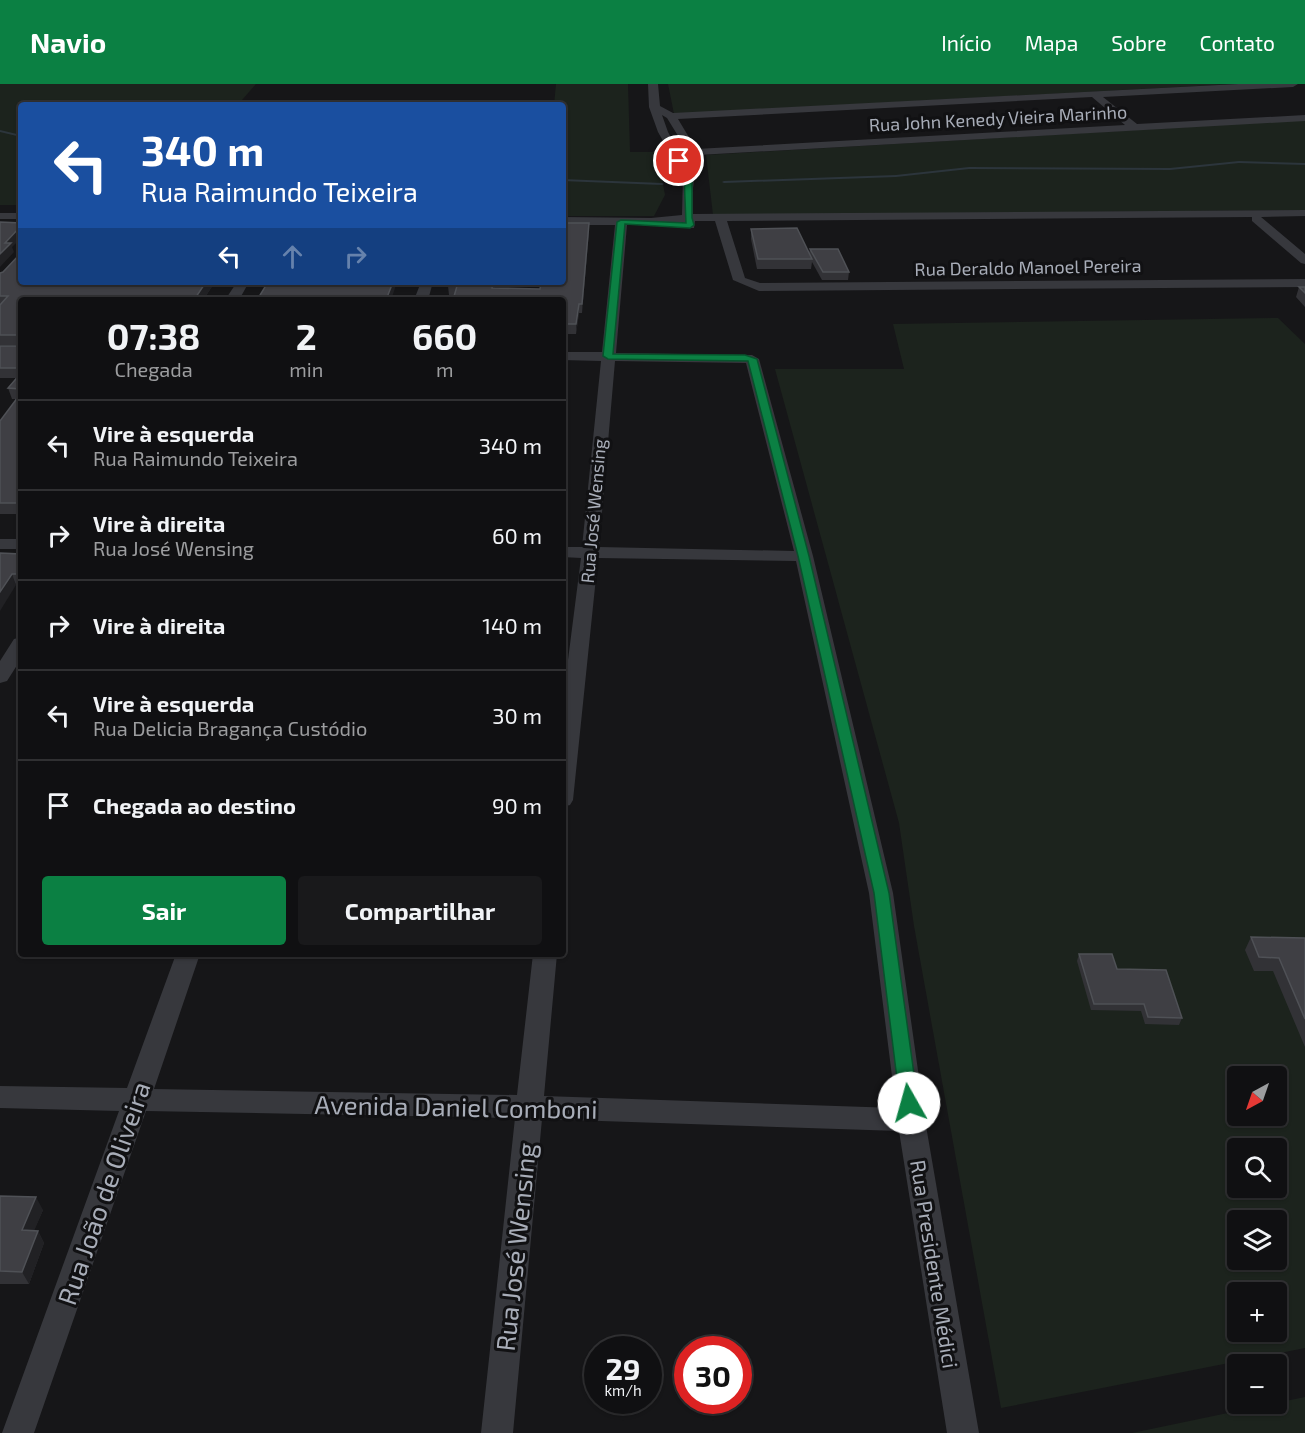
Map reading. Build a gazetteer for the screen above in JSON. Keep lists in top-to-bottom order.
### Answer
{
  "streets": {
    "street": [
      "Rua John Kenedy Vieira Marinho",
      "Rua Deraldo Manoel Pereira",
      "Rua José Wensing",
      "Avenida Daniel Comboni",
      "Rua João de Oliveira",
      "Rua Presidente Médici"
    ]
  },
  "crossings": [
    ["Rua José Wensing", "Avenida Daniel Comboni"],
    ["Rua José Wensing", "Rua Presidente Médici"],
    ["Avenida Daniel Comboni", "Rua João de Oliveira"],
    ["Avenida Daniel Comboni", "Rua Presidente Médici"]
  ],
  "north": "bottom left",
  "page": {
    "header": "Navio",
    "nav": [
      "Início",
      "Mapa",
      "Sobre",
      "Contato"
    ],
    "turn": ["340 m", "Rua Raimundo Teixeira"],
    "eta": [
      "07:38",
      "Chegada",
      "2",
      "min",
      "660",
      "m"
    ],
    "list": [
      {
        "name": "Vire à esquerda",
        "note": "Rua Raimundo Teixeira",
        "value": "340 m"
      },
      {
        "name": "Vire à direita",
        "note": "Rua José Wensing",
        "value": "60 m"
      },
      {
        "name": "Vire à direita",
        "value": "140 m"
      },
      {
        "name": "Vire à esquerda",
        "note": "Rua Delicia Bragança Custódio",
        "value": "30 m"
      },
      {
        "name": "Chegada ao destino",
        "value": "90 m"
      }
    ],
    "buttons": ["Sair", "Compartilhar"],
    "map_buttons": ["+", "−"],
    "speed": "29 km/h",
    "limit": "30"
  }
}
